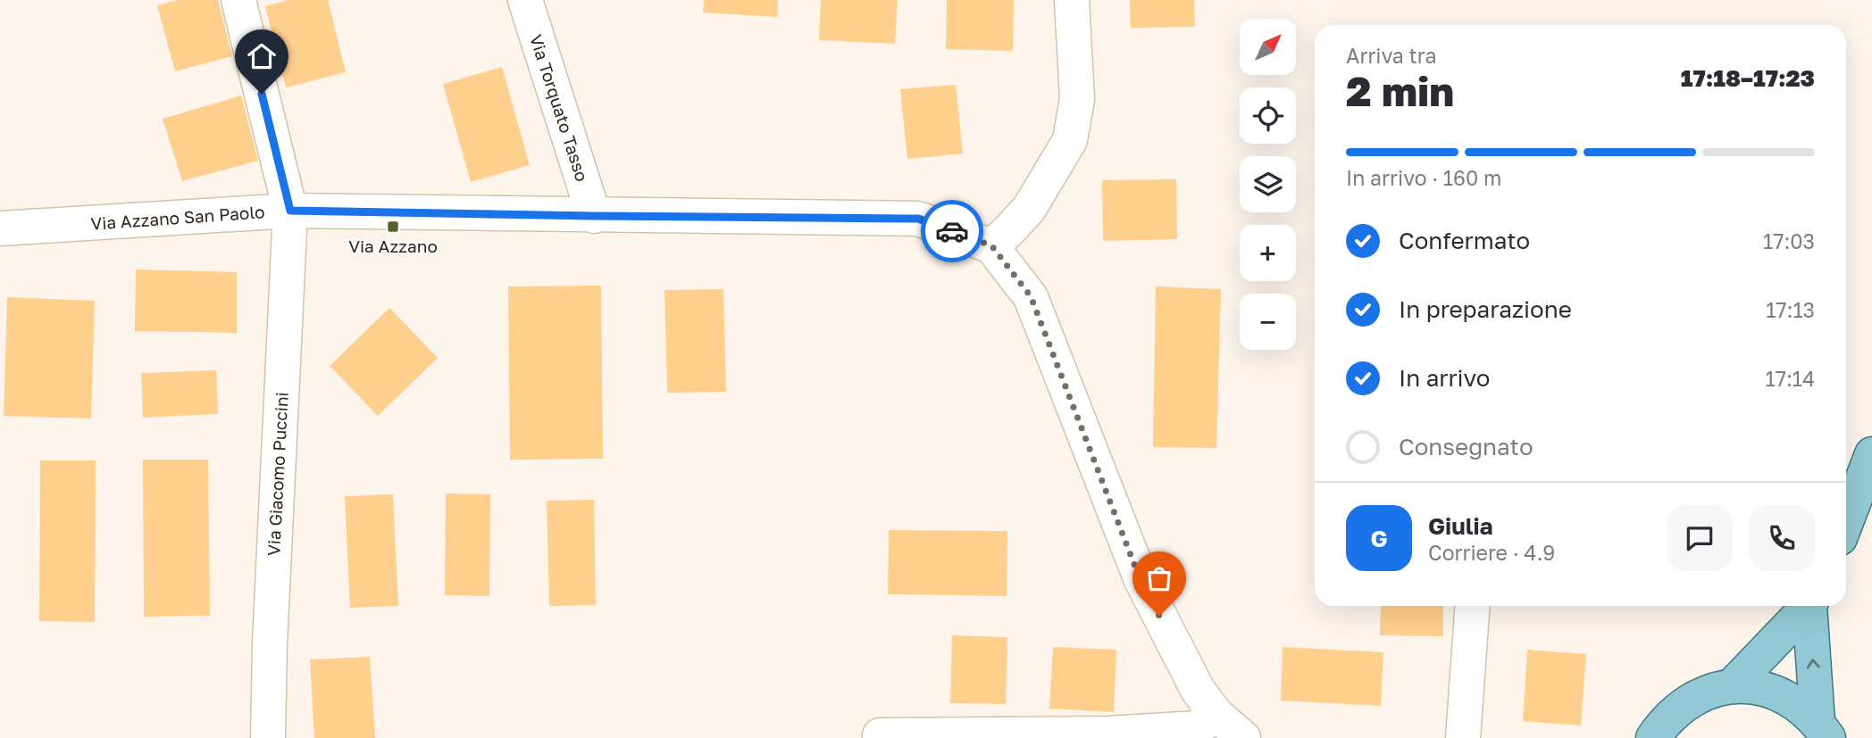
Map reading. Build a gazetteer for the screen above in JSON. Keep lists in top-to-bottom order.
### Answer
{
  "streets": {
    "street": ["Via Torquato Tasso", "Via Azzano San Paolo", "Via Giacomo Puccini"]
  },
  "crossings": [
    ["Via Torquato Tasso", "Via Azzano San Paolo"],
    ["Via Azzano San Paolo", "Via Giacomo Puccini"]
  ],
  "places": {
    "transit": ["Via Azzano"]
  },
  "north": "top right",
  "page": {
    "map_buttons": ["+", "−"],
    "heading": ["2 min", "Arriva tra", "17:18–17:23"],
    "panel": ["Giulia", "Corriere · 4.9"],
    "bar": "In arrivo · 160 m",
    "list": [
      ["Confermato", "17:03"],
      ["In preparazione", "17:13"],
      ["In arrivo", "17:14"],
      "Consegnato"
    ],
    "round": "G"
  }
}
